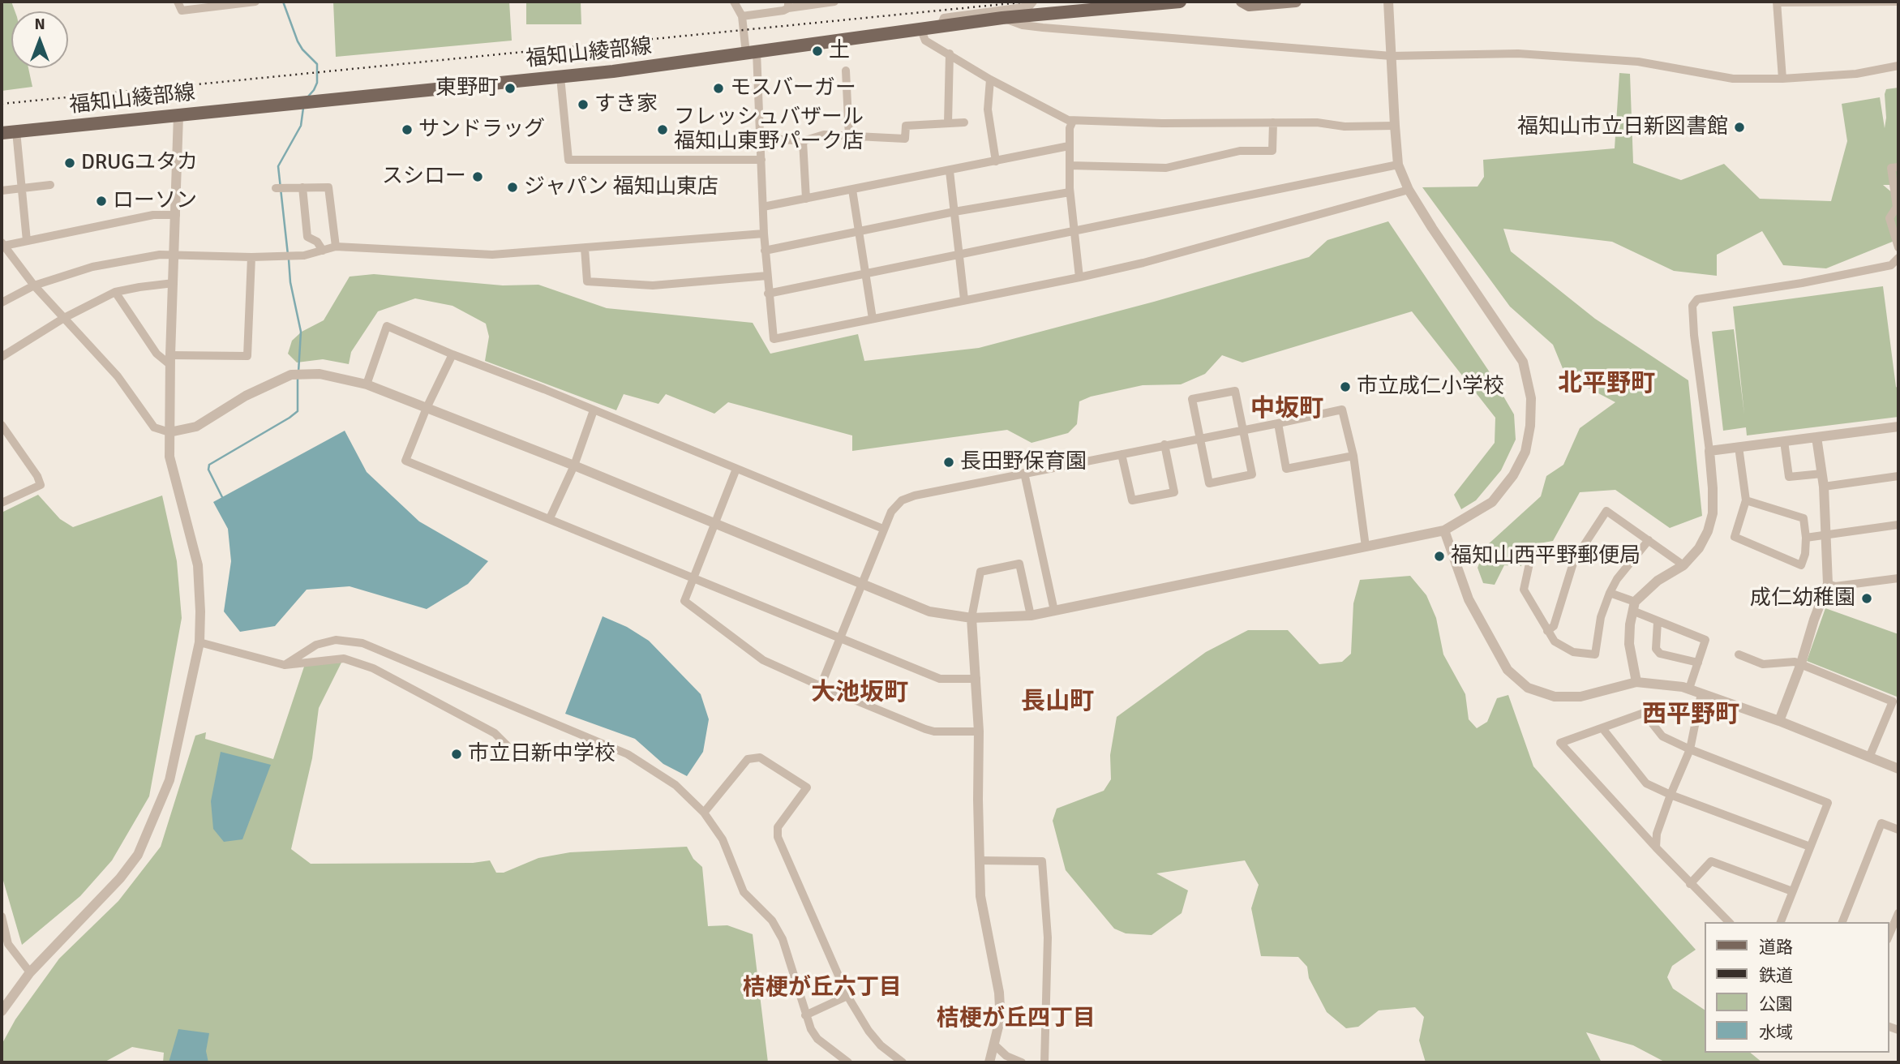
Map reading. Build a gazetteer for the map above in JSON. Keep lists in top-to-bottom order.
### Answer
{
  "streets": {
    "main road": ["福知山綾部線"]
  },
  "districts": [
    "北平野町",
    "中坂町",
    "大池坂町",
    "長山町",
    "西平野町",
    "桔梗が丘六丁目",
    "桔梗が丘四丁目"
  ],
  "places": [
    "土",
    "東野町",
    "モスバーガー",
    "すき家",
    "福知山市立日新図書館",
    "サンドラッグ",
    "フレッシュバザール 福知山東野パーク店",
    "DRUGユタカ",
    "スシロー",
    "ジャパン 福知山東店",
    "ローソン",
    "市立成仁小学校",
    "長田野保育園",
    "福知山西平野郵便局",
    "成仁幼稚園",
    "市立日新中学校"
  ],
  "legend": [
    "道路",
    "鉄道",
    "公園",
    "水域"
  ],
  "north": "top"
}
